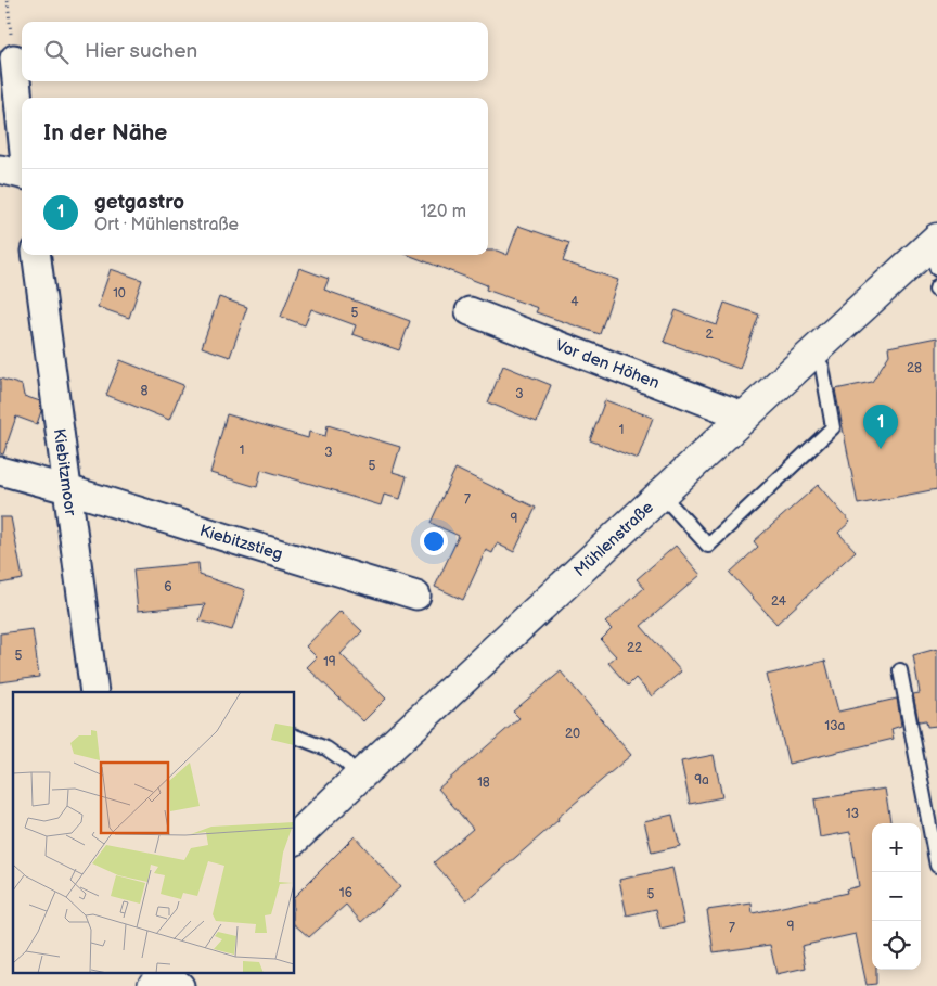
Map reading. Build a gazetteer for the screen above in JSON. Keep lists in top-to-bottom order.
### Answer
{
  "streets": {
    "main road": ["Mühlenstraße"],
    "street": ["Vor den Höhen", "Kiebitzmoor", "Kiebitzstieg"]
  },
  "crossings": [
    ["Vor den Höhen", "Mühlenstraße"],
    ["Kiebitzmoor", "Kiebitzstieg"]
  ],
  "house_numbers": [
    "10",
    "4",
    "5",
    "2",
    "28",
    "8",
    "3",
    "1",
    "1",
    "3",
    "5",
    "7",
    "9",
    "6",
    "24",
    "22",
    "5",
    "19",
    "13a",
    "20",
    "9a",
    "18",
    "13",
    "16",
    "5",
    "9",
    "7"
  ],
  "page": {
    "search": "Hier suchen",
    "heading": "In der Nähe",
    "list": [
      {
        "mark": "1",
        "name": "getgastro",
        "note": "Ort · Mühlenstraße",
        "value": "120 m"
      }
    ],
    "pins": "1",
    "map_buttons": ["+", "−"]
  }
}
